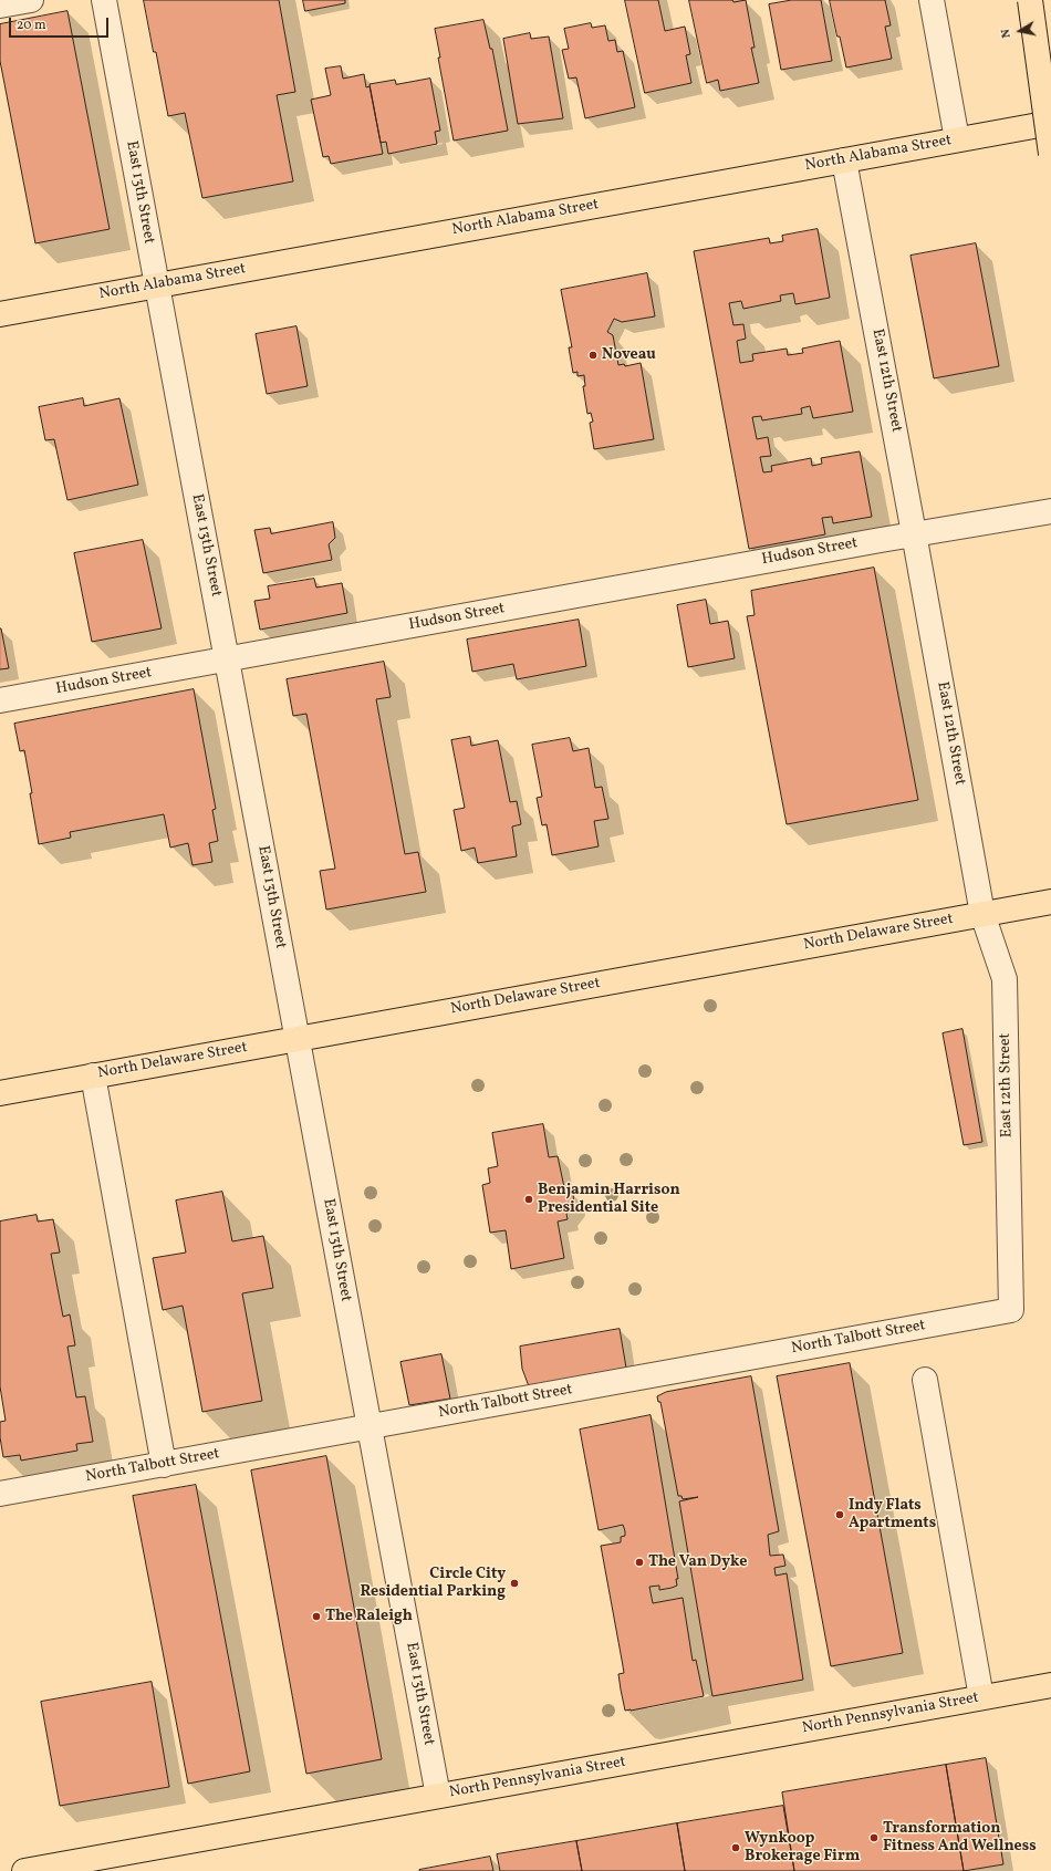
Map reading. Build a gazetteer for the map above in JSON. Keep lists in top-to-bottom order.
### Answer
{
  "streets": {
    "main road": ["North Alabama Street", "North Delaware Street", "North Pennsylvania Street"],
    "street": [
      "East 13th Street",
      "East 12th Street",
      "Hudson Street",
      "North Talbott Street"
    ]
  },
  "crossings": [
    ["North Alabama Street", "East 13th Street"],
    ["North Alabama Street", "East 12th Street"],
    ["East 13th Street", "Hudson Street"],
    ["East 13th Street", "North Delaware Street"],
    ["East 13th Street", "North Talbott Street"],
    ["East 13th Street", "North Pennsylvania Street"],
    ["East 12th Street", "Hudson Street"],
    ["East 12th Street", "North Delaware Street"],
    ["East 12th Street", "North Talbott Street"]
  ],
  "places": [
    "Noveau",
    "Benjamin Harrison Presidential Site",
    "Indy Flats Apartments",
    "The Van Dyke",
    "Circle City Residential Parking",
    "The Raleigh",
    "Transformation Fitness And Wellness",
    "Wynkoop Brokerage Firm"
  ],
  "scale_bar": "20 m",
  "north": "left"
}
